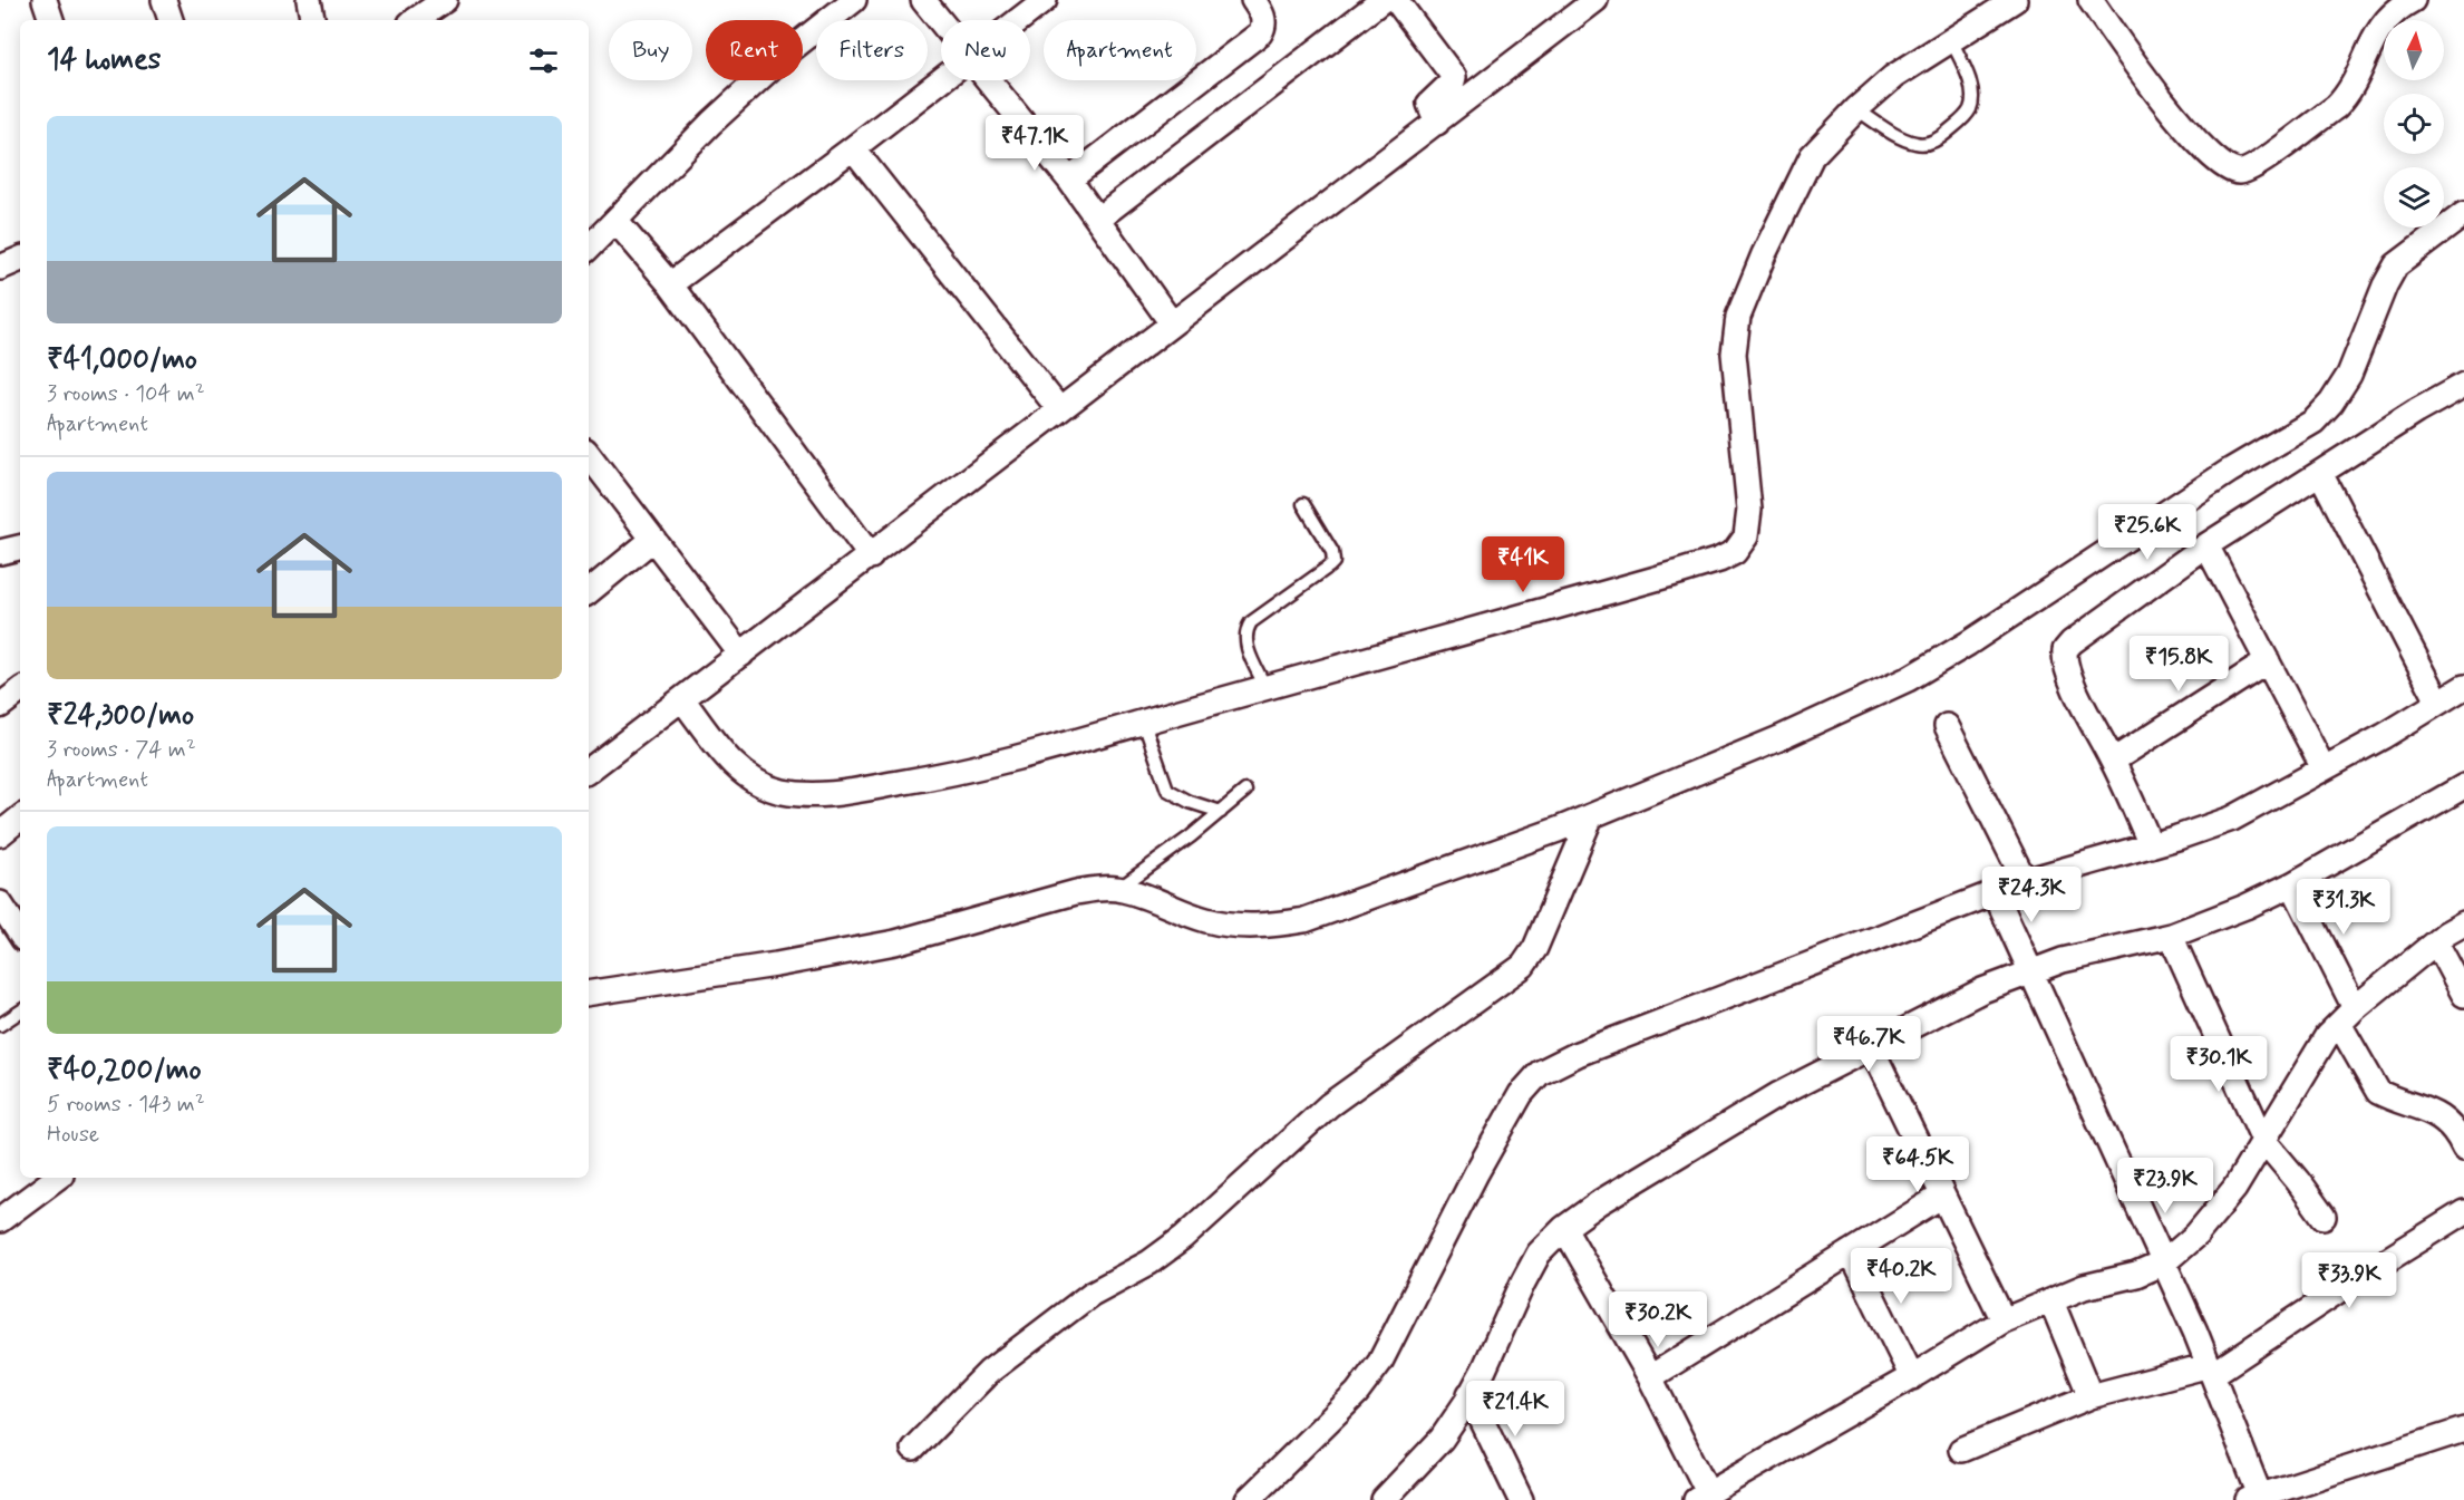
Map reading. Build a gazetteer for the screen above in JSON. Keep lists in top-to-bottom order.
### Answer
{
  "north": "top",
  "page": {
    "chip": [
      "Buy",
      "Rent",
      "Filters",
      "New",
      "Apartment"
    ],
    "heading": "14 homes",
    "list": [
      {
        "name": "₹41,000/mo",
        "note": "3 rooms · 104 m² · Apartment"
      },
      {
        "name": "₹24,300/mo",
        "note": "3 rooms · 74 m² · Apartment"
      },
      {
        "name": "₹40,200/mo",
        "note": "5 rooms · 143 m² · House"
      }
    ],
    "price": [
      "₹47.1K",
      "₹25.6K",
      "₹41K",
      "₹15.8K",
      "₹24.3K",
      "₹31.3K",
      "₹46.7K",
      "₹30.1K",
      "₹64.5K",
      "₹23.9K",
      "₹40.2K",
      "₹33.9K",
      "₹30.2K",
      "₹21.4K"
    ]
  }
}
